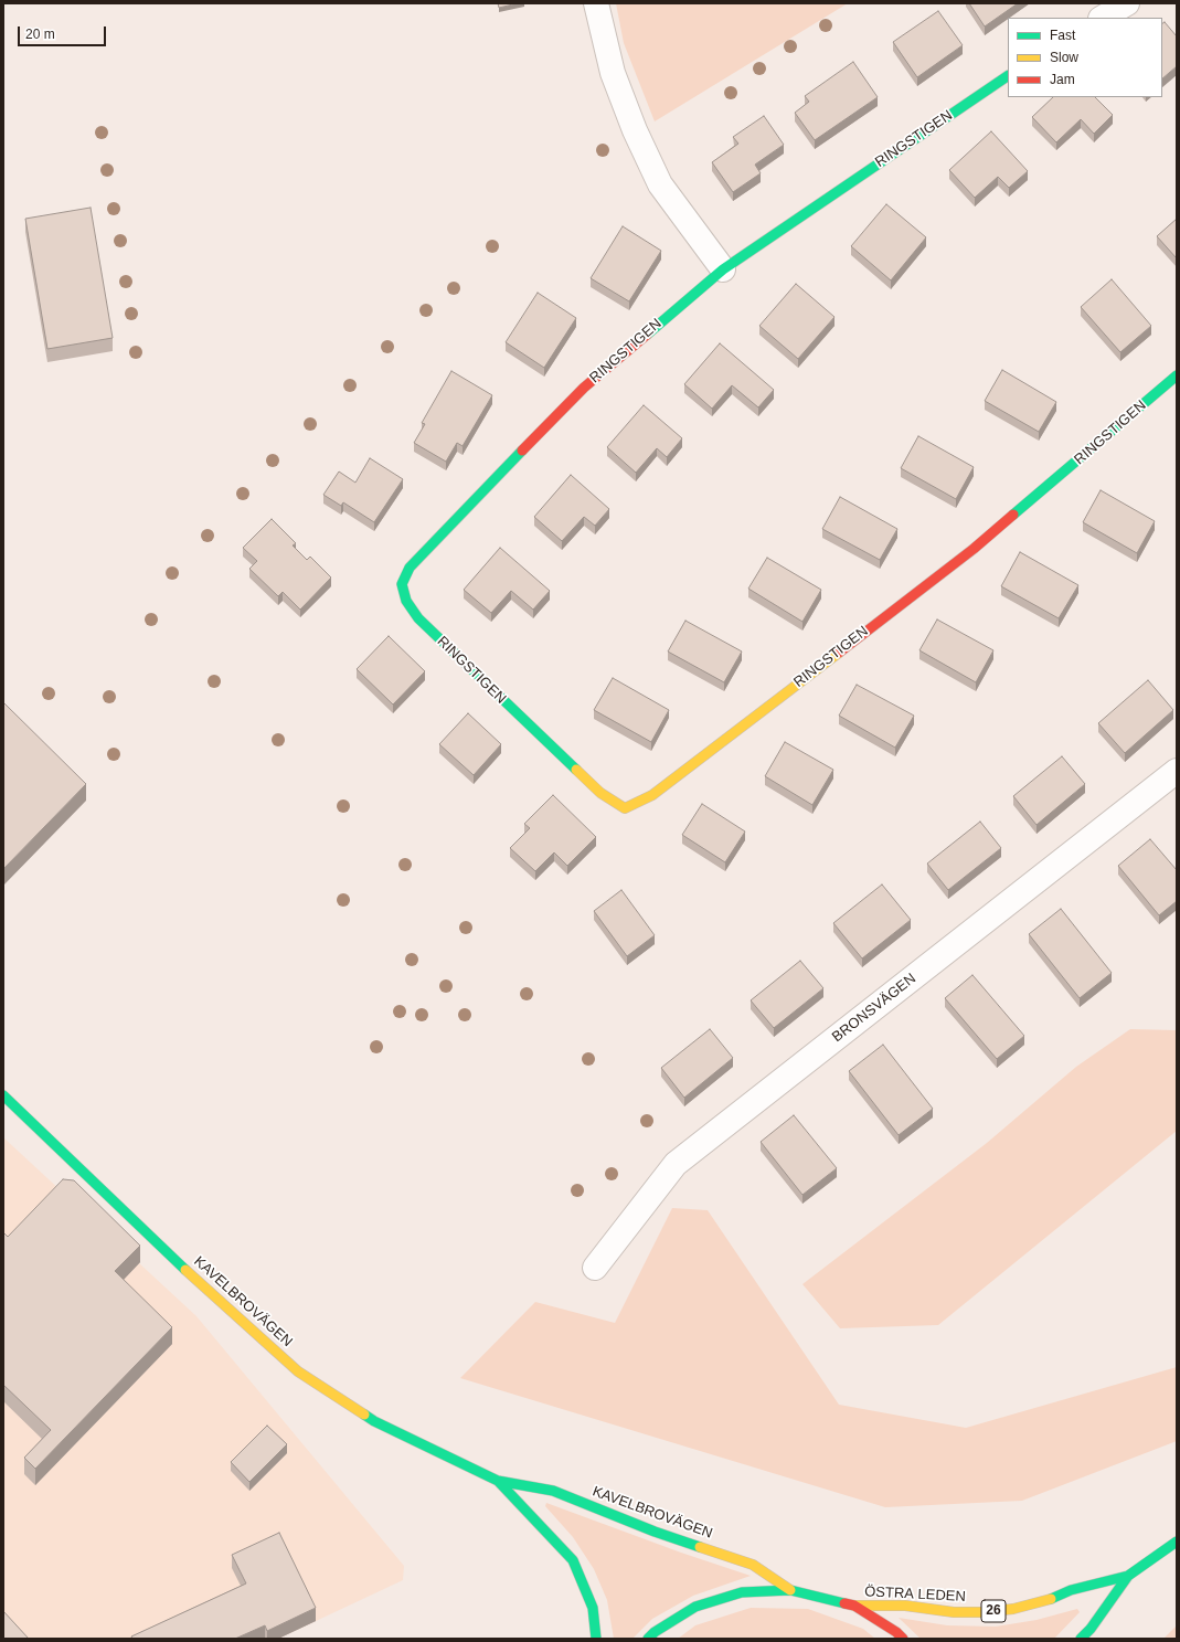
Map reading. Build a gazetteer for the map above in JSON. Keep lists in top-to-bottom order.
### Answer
{
  "streets": {
    "main road": [
      "RINGSTIGEN",
      "KAVELBROVÄGEN",
      "ÖSTRA LEDEN",
      "26"
    ],
    "street": ["BRONSVÄGEN"]
  },
  "crossings": [
    ["KAVELBROVÄGEN", "26"],
    ["ÖSTRA LEDEN", "26"]
  ],
  "legend": ["Fast", "Slow", "Jam"],
  "scale_bar": "20 m"
}
